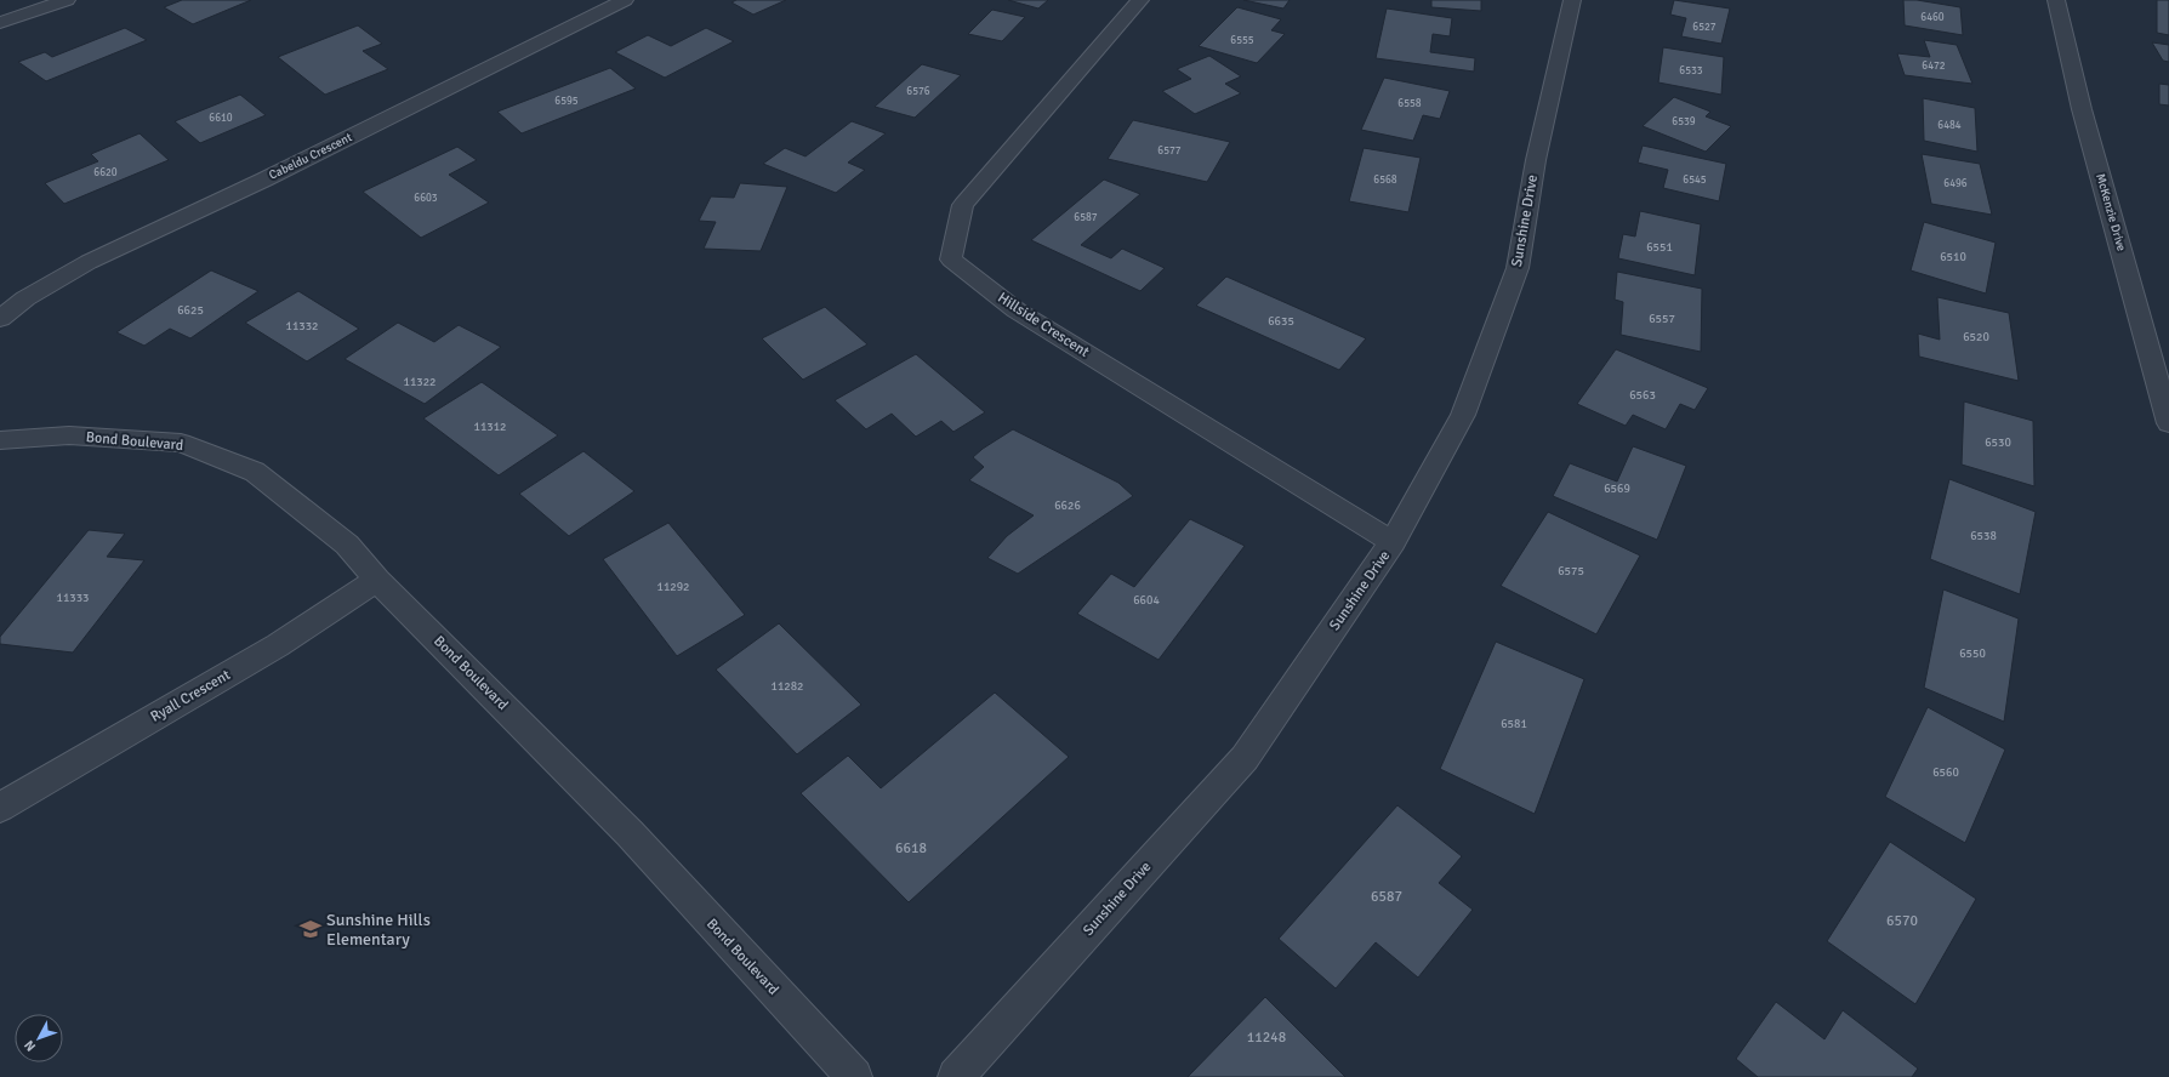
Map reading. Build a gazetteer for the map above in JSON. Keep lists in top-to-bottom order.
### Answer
{
  "streets": {
    "street": [
      "Cabeldu Crescent",
      "McKenzie Drive",
      "Sunshine Drive",
      "Hillside Crescent",
      "Bond Boulevard",
      "Ryall Crescent"
    ]
  },
  "crossings": [
    ["Sunshine Drive", "Hillside Crescent"],
    ["Bond Boulevard", "Ryall Crescent"]
  ],
  "places": {
    "school or university": ["Sunshine Hills Elementary"]
  },
  "house_numbers": [
    "6460",
    "6527",
    "6555",
    "6472",
    "6533",
    "6576",
    "6595",
    "6558",
    "6610",
    "6539",
    "6484",
    "6577",
    "6620",
    "6568",
    "6545",
    "6496",
    "6603",
    "6587",
    "6551",
    "6510",
    "6625",
    "6557",
    "6635",
    "11332",
    "6520",
    "11322",
    "6563",
    "11312",
    "6530",
    "6569",
    "6626",
    "6538",
    "6575",
    "11292",
    "11333",
    "6604",
    "6550",
    "11282",
    "6581",
    "6560",
    "6618",
    "6587",
    "6570",
    "11248"
  ],
  "north": "bottom left"
}
